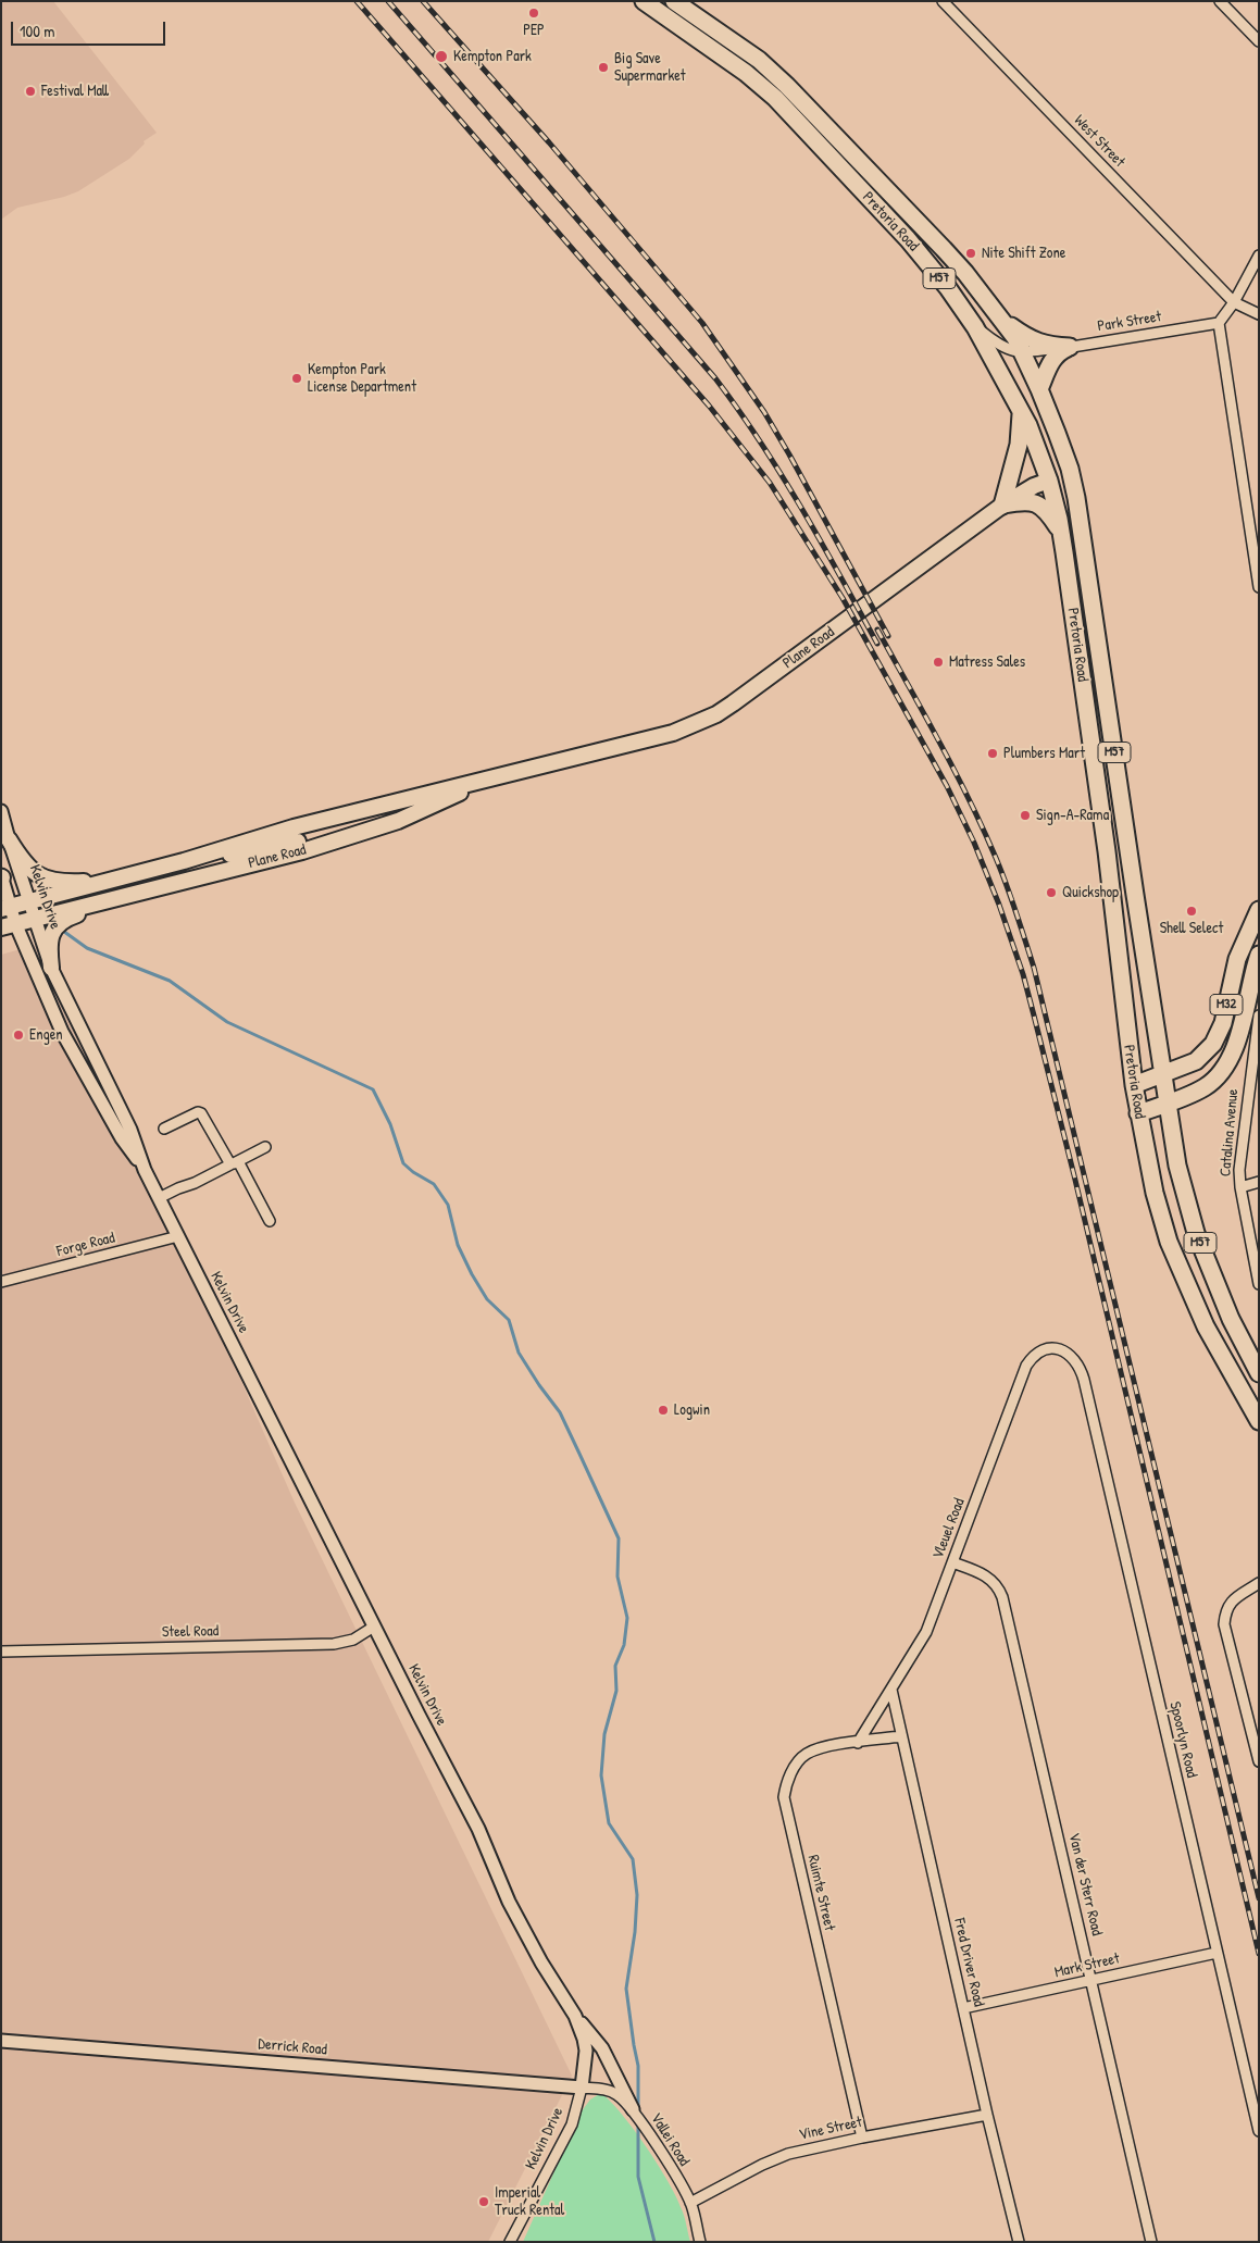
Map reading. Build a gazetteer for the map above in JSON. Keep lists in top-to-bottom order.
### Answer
{
  "streets": {
    "main road": [
      "Pretoria Road",
      "M57",
      "Plane Road",
      "M32"
    ],
    "street": [
      "West Street",
      "Park Street",
      "Kelvin Drive",
      "Catalina Avenue",
      "Forge Road",
      "Vleuel Road",
      "Steel Road",
      "Spoorlyn Road",
      "Van der Sterr Road",
      "Ruimte Street",
      "Fred Driver Road",
      "Mark Street",
      "Derrick Road",
      "Vine Street",
      "Vallei Road"
    ]
  },
  "crossings": [
    ["Pretoria Road", "Park Street"],
    ["Pretoria Road", "Plane Road"],
    ["Pretoria Road", "M32"],
    ["Plane Road", "Kelvin Drive"],
    ["Kelvin Drive", "Forge Road"],
    ["Kelvin Drive", "Steel Road"],
    ["Kelvin Drive", "Derrick Road"],
    ["Kelvin Drive", "Vallei Road"],
    ["Vleuel Road", "Spoorlyn Road"],
    ["Vleuel Road", "Van der Sterr Road"],
    ["Vleuel Road", "Ruimte Street"],
    ["Vleuel Road", "Fred Driver Road"],
    ["Spoorlyn Road", "Mark Street"],
    ["Van der Sterr Road", "Mark Street"],
    ["Ruimte Street", "Fred Driver Road"],
    ["Ruimte Street", "Vine Street"],
    ["Fred Driver Road", "Mark Street"],
    ["Fred Driver Road", "Vine Street"],
    ["Derrick Road", "Vallei Road"],
    ["Vine Street", "Vallei Road"]
  ],
  "places": [
    "PEP",
    "Kempton Park",
    "Big Save Supermarket",
    "Festival Mall",
    "Nite Shift Zone",
    "Kempton Park License Department",
    "Matress Sales",
    "Plumbers Mart",
    "Sign-A-Rama",
    "Quickshop",
    "Shell Select",
    "Engen",
    "Logwin",
    "Imperial Truck Rental"
  ],
  "scale_bar": "100 m"
}
